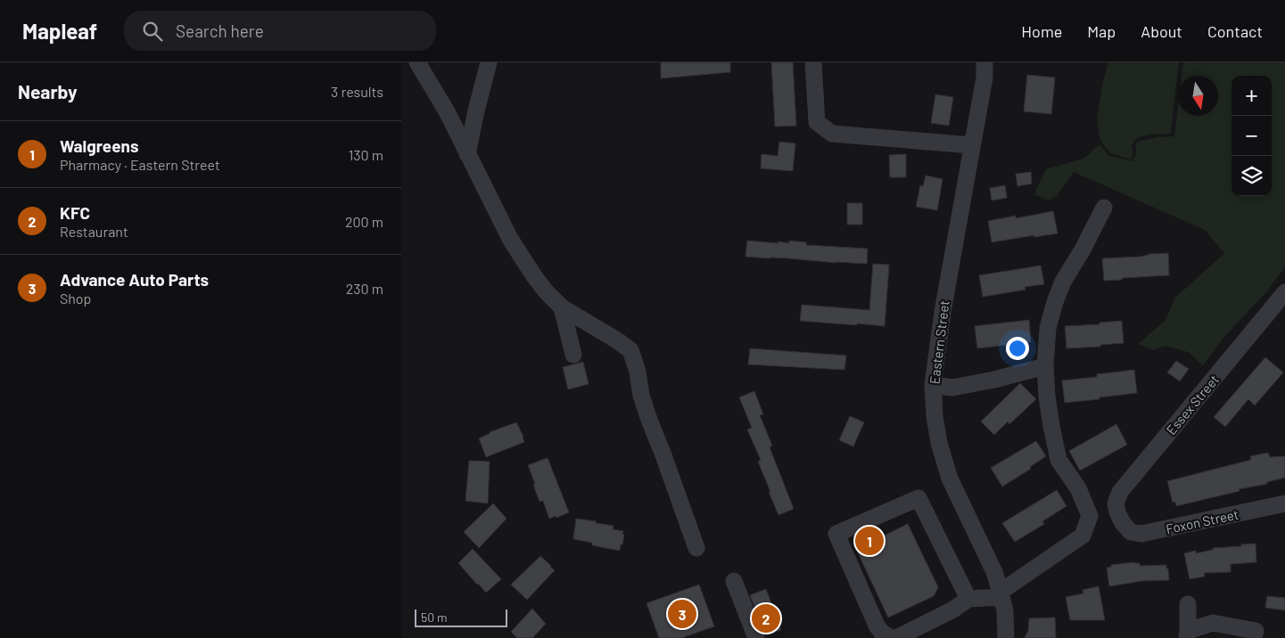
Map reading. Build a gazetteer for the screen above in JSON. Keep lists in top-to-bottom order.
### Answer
{
  "streets": {
    "street": ["Eastern Street", "Essex Street", "Foxon Street"]
  },
  "crossings": [
    ["Essex Street", "Foxon Street"]
  ],
  "scale_bar": "50 m",
  "north": "bottom",
  "page": {
    "header": "Mapleaf",
    "search": "Search here",
    "nav": [
      "Home",
      "Map",
      "About",
      "Contact"
    ],
    "heading": ["Nearby", "3 results"],
    "map_buttons": ["+", "−"],
    "list": [
      {
        "mark": "1",
        "name": "Walgreens",
        "note": "Pharmacy · Eastern Street",
        "value": "130 m"
      },
      {
        "mark": "2",
        "name": "KFC",
        "note": "Restaurant",
        "value": "200 m"
      },
      {
        "mark": "3",
        "name": "Advance Auto Parts",
        "note": "Shop",
        "value": "230 m"
      }
    ],
    "pins": ["1", "3", "2"],
    "scale": "50 m"
  }
}
